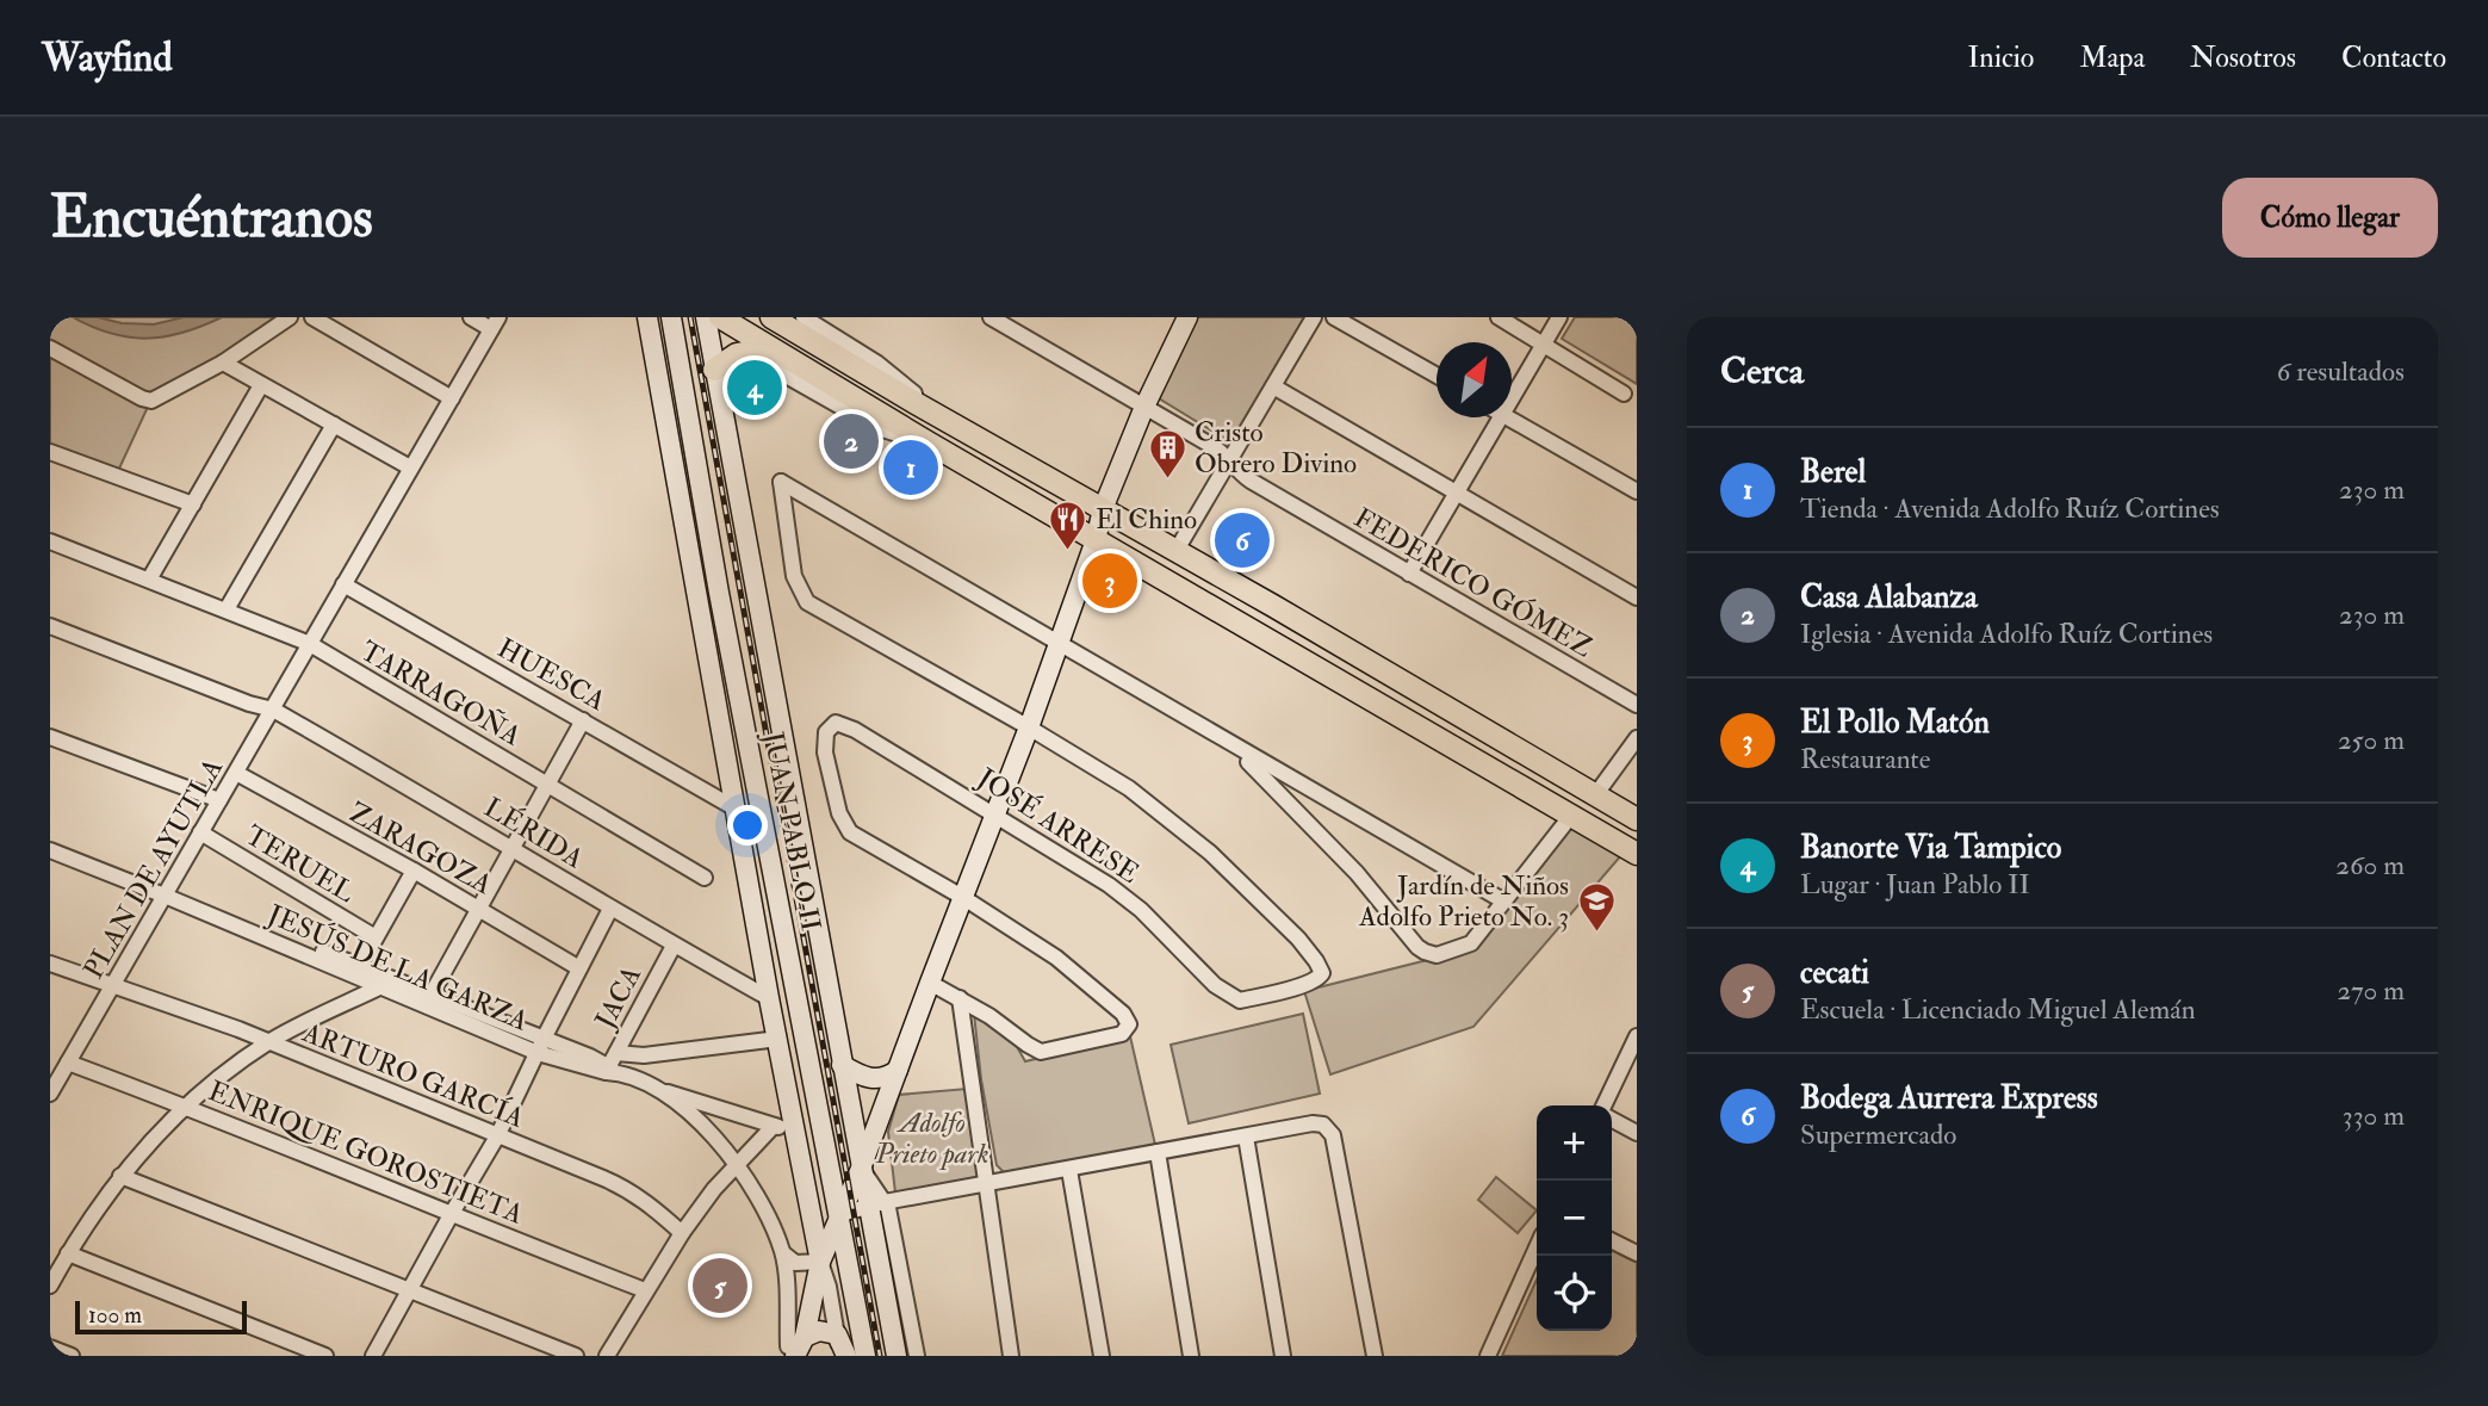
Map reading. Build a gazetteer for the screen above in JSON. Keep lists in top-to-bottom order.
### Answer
{
  "streets": {
    "main road": ["JUAN PABLO II"],
    "street": [
      "FEDERICO GÓMEZ",
      "HUESCA",
      "TARRAGOÑA",
      "JOSÉ ARRESE",
      "LÉRIDA",
      "ZARAGOZA",
      "TERUEL",
      "PLAN DE AYUTLA",
      "JESÚS DE LA GARZA",
      "JACA",
      "ARTURO GARCÍA",
      "ENRIQUE GOROSTIETA"
    ]
  },
  "crossings": [
    ["HUESCA", "PLAN DE AYUTLA"],
    ["TARRAGOÑA", "PLAN DE AYUTLA"],
    ["LÉRIDA", "PLAN DE AYUTLA"],
    ["LÉRIDA", "JACA"],
    ["ZARAGOZA", "PLAN DE AYUTLA"],
    ["TERUEL", "PLAN DE AYUTLA"],
    ["PLAN DE AYUTLA", "JESÚS DE LA GARZA"],
    ["PLAN DE AYUTLA", "ARTURO GARCÍA"],
    ["PLAN DE AYUTLA", "ENRIQUE GOROSTIETA"],
    ["JESÚS DE LA GARZA", "JACA"]
  ],
  "parks": ["Adolfo Prieto park"],
  "places": {
    "building": ["Cristo Obrero Divino"],
    "restaurant": ["El Chino"],
    "school or university": ["Jardín de Niños Adolfo Prieto No. 3"]
  },
  "scale_bar": "100 m",
  "north": "top right",
  "page": {
    "header": "Wayfind",
    "nav": [
      "Inicio",
      "Mapa",
      "Nosotros",
      "Contacto"
    ],
    "buttons": "Cómo llegar",
    "title": "Encuéntranos",
    "heading": ["Cerca", "6 resultados"],
    "pins": [
      "4",
      "2",
      "1",
      "6",
      "3",
      "5"
    ],
    "list": [
      {
        "mark": "1",
        "name": "Berel",
        "note": "Tienda · Avenida Adolfo Ruíz Cortines",
        "value": "230 m"
      },
      {
        "mark": "2",
        "name": "Casa Alabanza",
        "note": "Iglesia · Avenida Adolfo Ruíz Cortines",
        "value": "230 m"
      },
      {
        "mark": "3",
        "name": "El Pollo Matón",
        "note": "Restaurante",
        "value": "250 m"
      },
      {
        "mark": "4",
        "name": "Banorte Via Tampico",
        "note": "Lugar · Juan Pablo II",
        "value": "260 m"
      },
      {
        "mark": "5",
        "name": "cecati",
        "note": "Escuela · Licenciado Miguel Alemán",
        "value": "270 m"
      },
      {
        "mark": "6",
        "name": "Bodega Aurrera Express",
        "note": "Supermercado",
        "value": "330 m"
      }
    ],
    "map_buttons": ["+", "−"],
    "scale": "100 m"
  }
}
